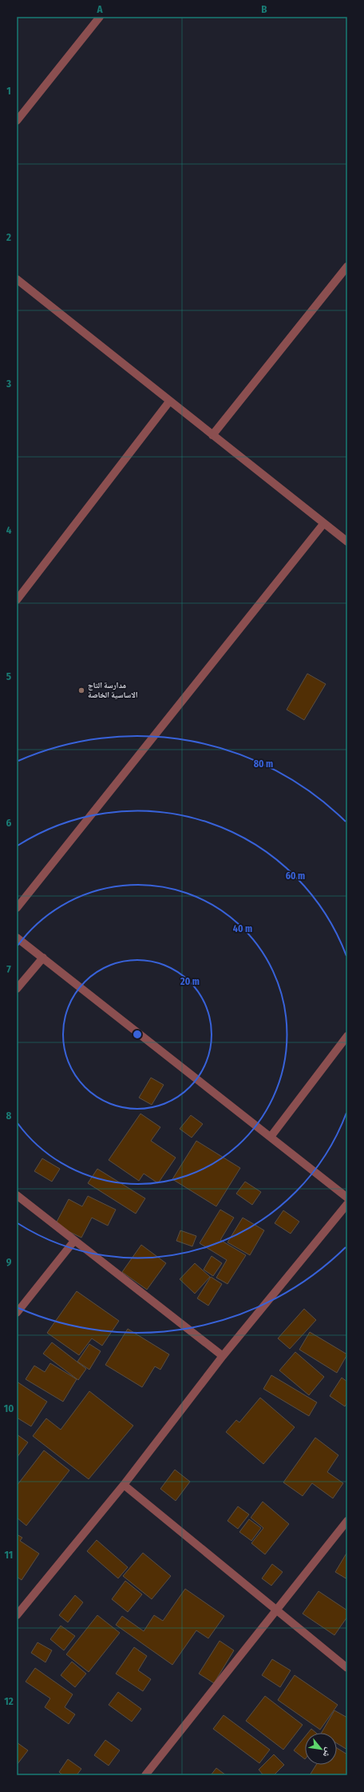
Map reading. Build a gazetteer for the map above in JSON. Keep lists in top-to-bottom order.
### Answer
{
  "places": ["مدارسة التاج الاساسية الخاصة"],
  "north": "bottom right",
  "grid": {
    "columns": ["A", "B"],
    "rows": [
      "1",
      "2",
      "3",
      "4",
      "5",
      "6",
      "7",
      "8",
      "9",
      "10",
      "11",
      "12"
    ]
  },
  "rings": [
    "80 m",
    "60 m",
    "40 m",
    "20 m"
  ]
}
